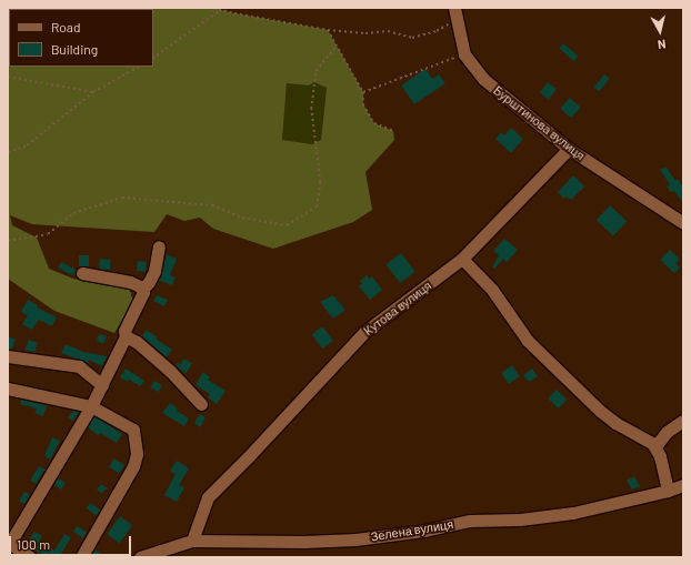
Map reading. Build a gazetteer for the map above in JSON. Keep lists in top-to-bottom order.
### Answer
{
  "streets": {
    "street": ["Бурштинова вулиця", "Кутова вулиця", "Зелена вулиця"]
  },
  "crossings": [
    ["Бурштинова вулиця", "Кутова вулиця"],
    ["Кутова вулиця", "Зелена вулиця"]
  ],
  "legend": ["Road", "Building"],
  "scale_bar": "100 m",
  "north": "bottom"
}
